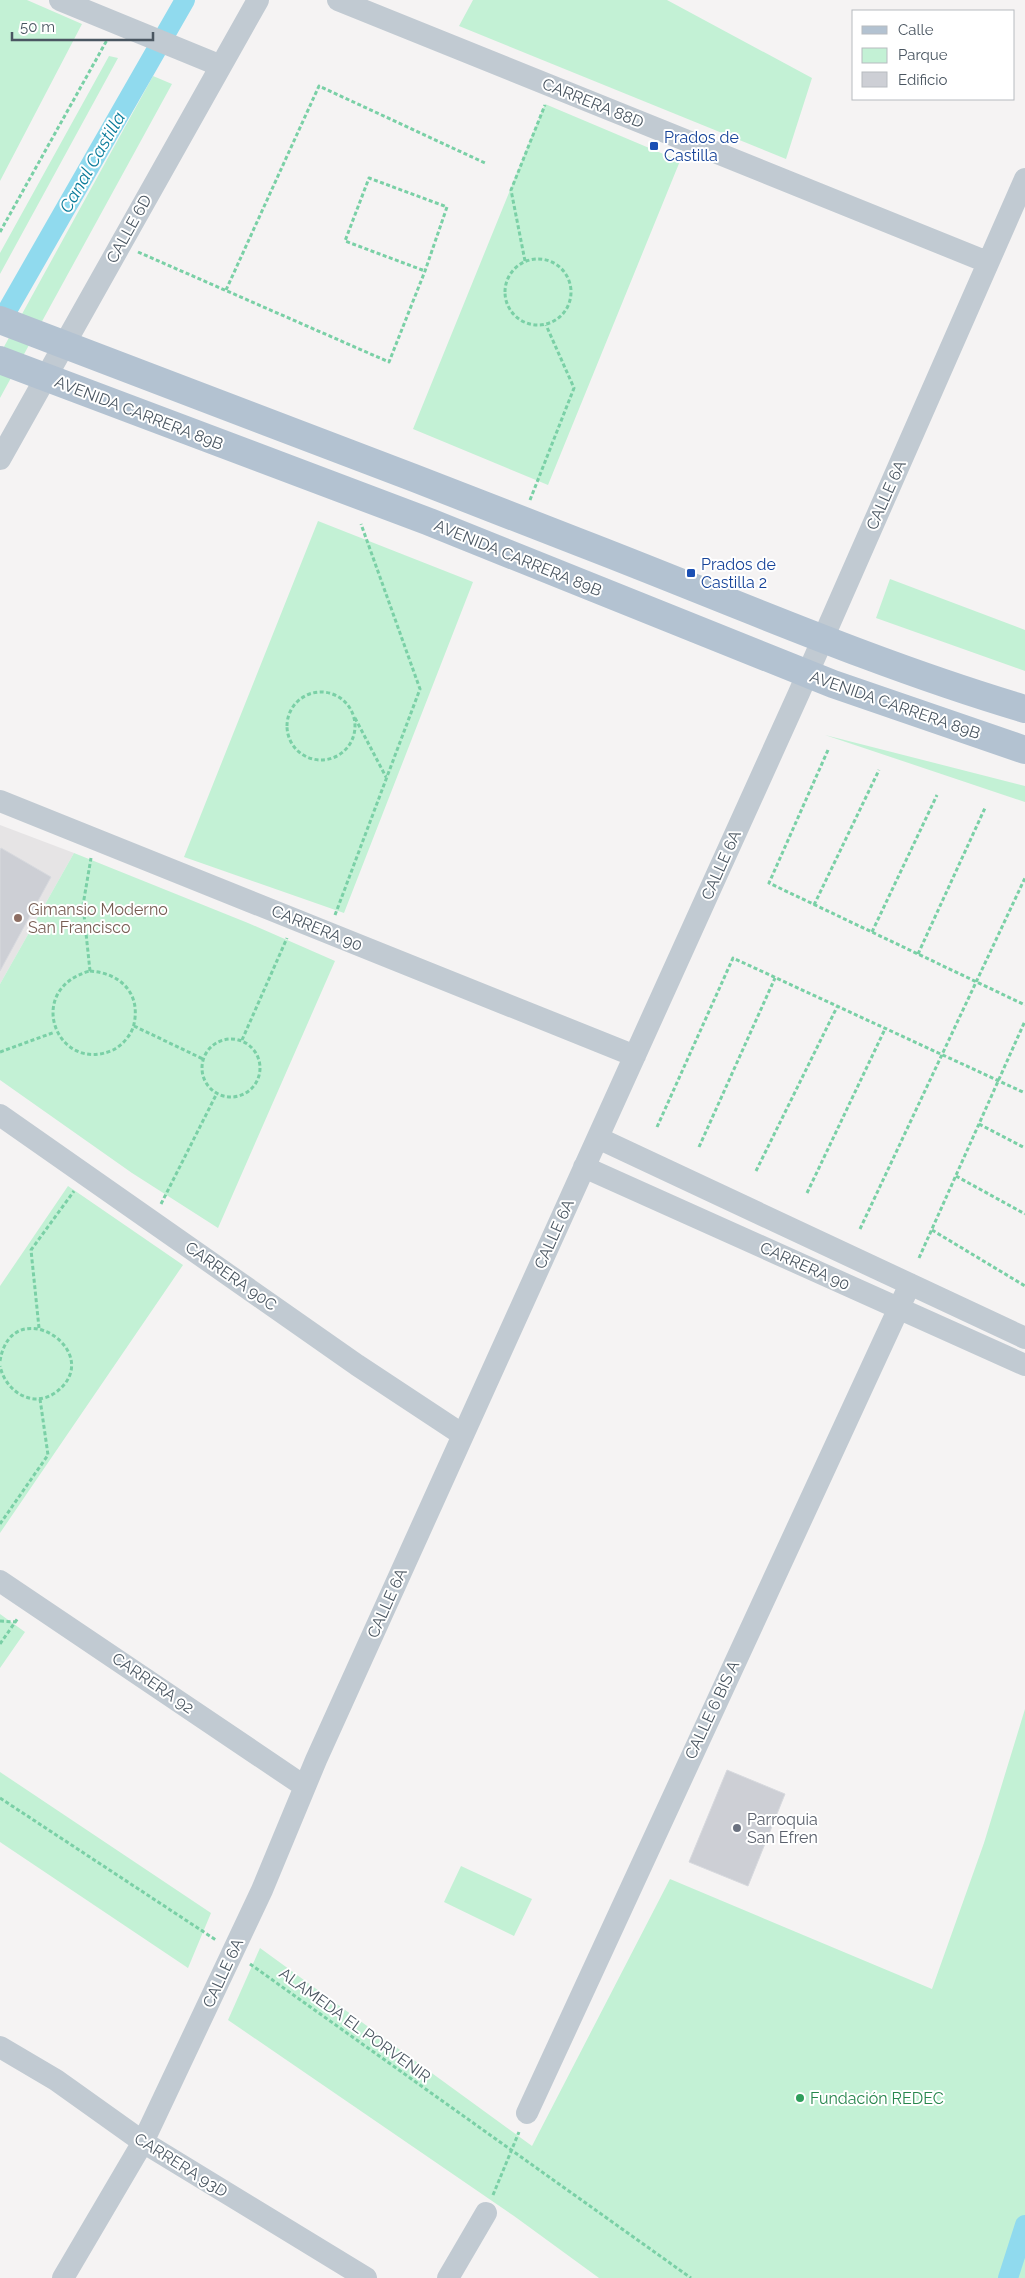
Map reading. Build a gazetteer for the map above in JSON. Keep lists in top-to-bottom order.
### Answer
{
  "streets": {
    "main road": ["AVENIDA CARRERA 89B"],
    "street": [
      "CARRERA 88D",
      "CALLE 6D",
      "CALLE 6A",
      "CARRERA 90",
      "CARRERA 90C",
      "CARRERA 92",
      "CALLE 6 BIS A",
      "CARRERA 93D"
    ],
    "path": ["ALAMEDA EL PORVENIR"]
  },
  "crossings": [
    ["CARRERA 88D", "CALLE 6A"],
    ["CALLE 6D", "AVENIDA CARRERA 89B"],
    ["AVENIDA CARRERA 89B", "CALLE 6A"],
    ["CALLE 6A", "CARRERA 90"],
    ["CALLE 6A", "CARRERA 90C"],
    ["CALLE 6A", "CARRERA 92"],
    ["CALLE 6A", "ALAMEDA EL PORVENIR"],
    ["CALLE 6A", "CARRERA 93D"],
    ["CARRERA 90", "CALLE 6 BIS A"]
  ],
  "water": ["Canal Castilla"],
  "places": {
    "transit": ["Prados de Castilla", "Prados de Castilla 2"],
    "other": ["Gimansio Moderno San Francisco", "Parroquia San Efren", "Fundación REDEC"]
  },
  "legend": ["Calle", "Parque", "Edificio"],
  "scale_bar": "50 m"
}
